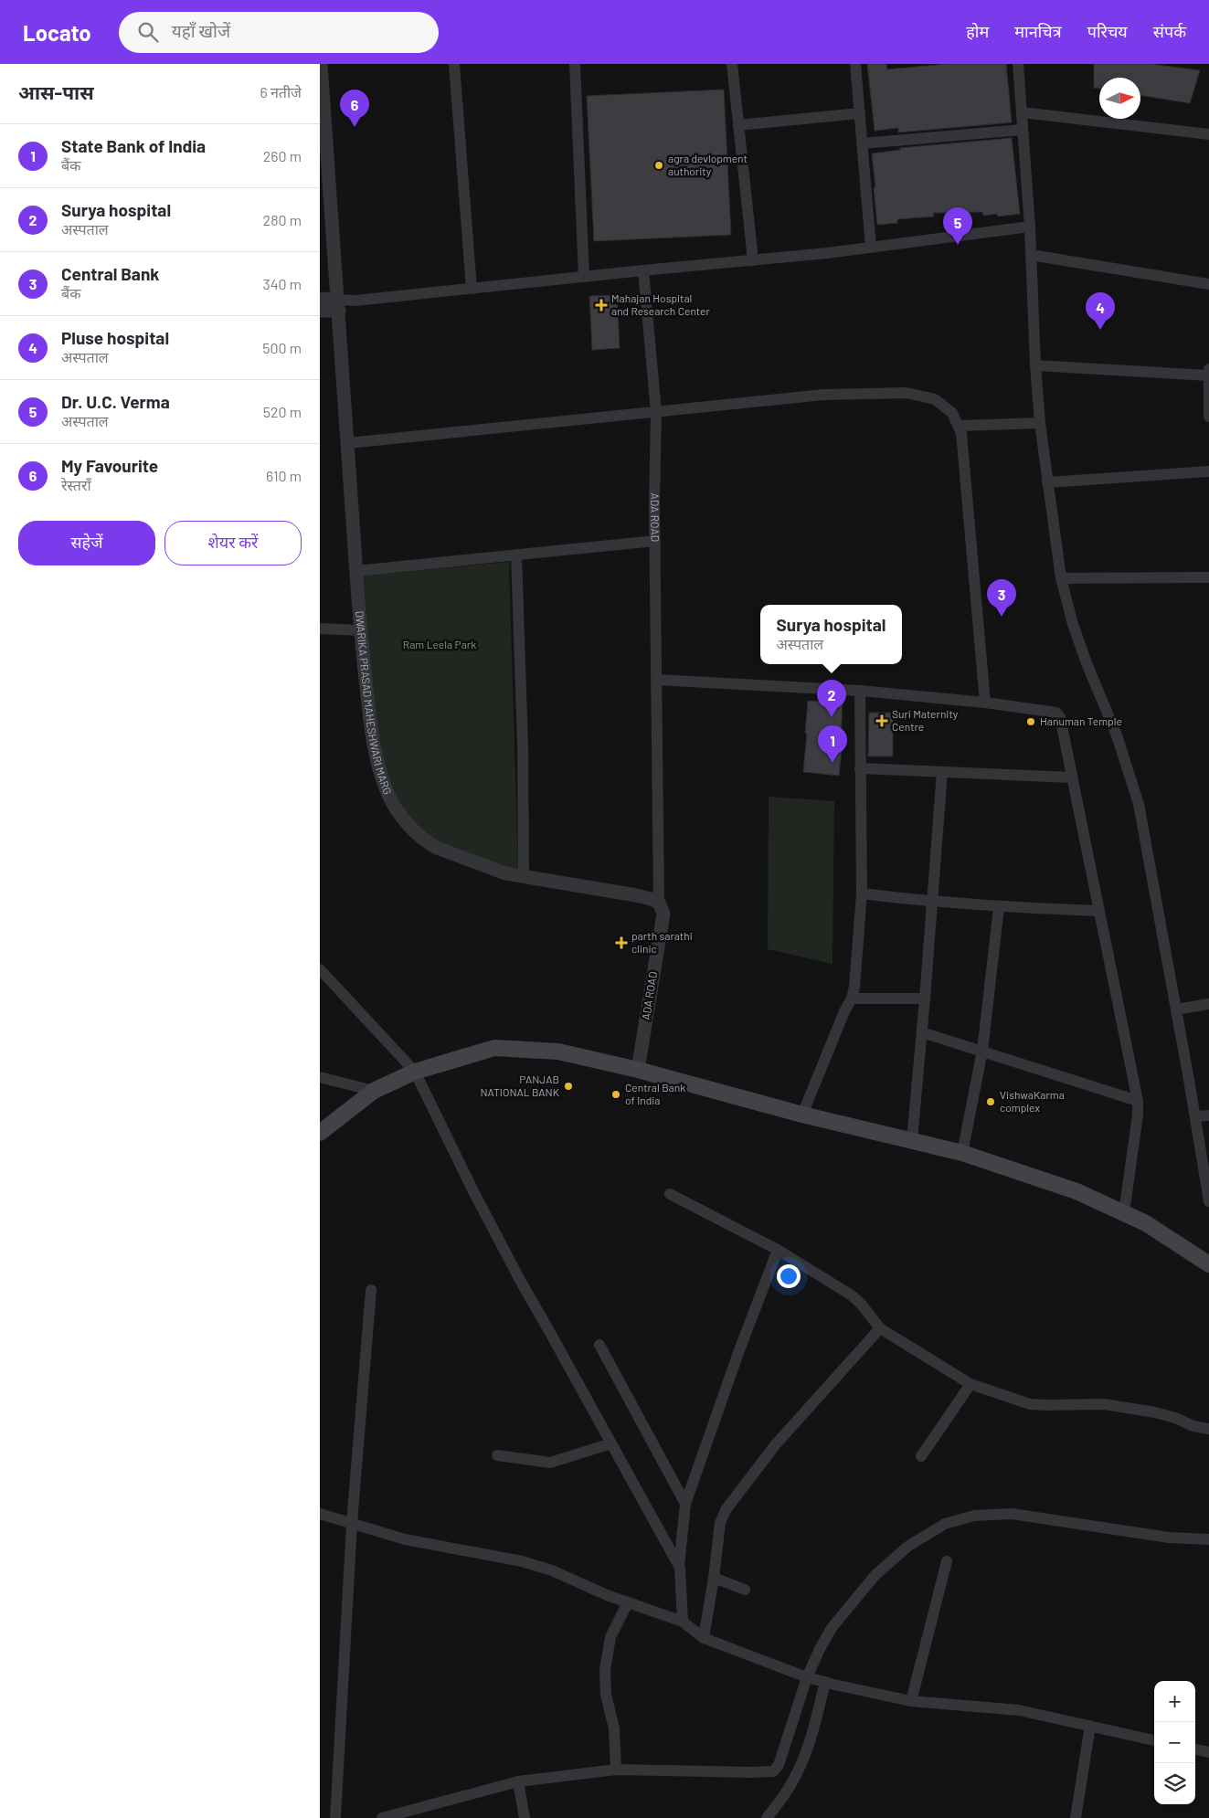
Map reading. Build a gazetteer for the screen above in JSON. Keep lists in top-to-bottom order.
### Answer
{
  "streets": {
    "street": ["ADA ROAD", "DWARIKA PRASAD MAHESHWARI MARG"]
  },
  "crossings": [
    ["ADA ROAD", "DWARIKA PRASAD MAHESHWARI MARG"]
  ],
  "parks": ["Ram Leela Park"],
  "places": {
    "other": [
      "agra devlopment authority",
      "Hanuman Temple",
      "PANJAB NATIONAL BANK",
      "Central Bank of India",
      "VishwaKarma complex"
    ],
    "health": ["Mahajan Hospital and Research Center", "Suri Maternity Centre", "parth sarathi clinic"]
  },
  "north": "right",
  "page": {
    "header": "Locato",
    "search": "यहाँ खोजें",
    "nav": [
      "होम",
      "मानचित्र",
      "परिचय",
      "संपर्क"
    ],
    "heading": ["आस-पास", "6 नतीजे"],
    "pins": [
      "6",
      "5",
      "4",
      "3",
      "2",
      "1"
    ],
    "list": [
      {
        "mark": "1",
        "name": "State Bank of India",
        "note": "बैंक",
        "value": "260 m"
      },
      {
        "mark": "2",
        "name": "Surya hospital",
        "note": "अस्पताल",
        "value": "280 m"
      },
      {
        "mark": "3",
        "name": "Central Bank",
        "note": "बैंक",
        "value": "340 m"
      },
      {
        "mark": "4",
        "name": "Pluse hospital",
        "note": "अस्पताल",
        "value": "500 m"
      },
      {
        "mark": "5",
        "name": "Dr. U.C. Verma",
        "note": "अस्पताल",
        "value": "520 m"
      },
      {
        "mark": "6",
        "name": "My Favourite",
        "note": "रेस्तराँ",
        "value": "610 m"
      }
    ],
    "buttons": ["सहेजें", "शेयर करें"],
    "popup": ["Surya hospital", "अस्पताल"],
    "map_buttons": ["+", "−"]
  }
}
